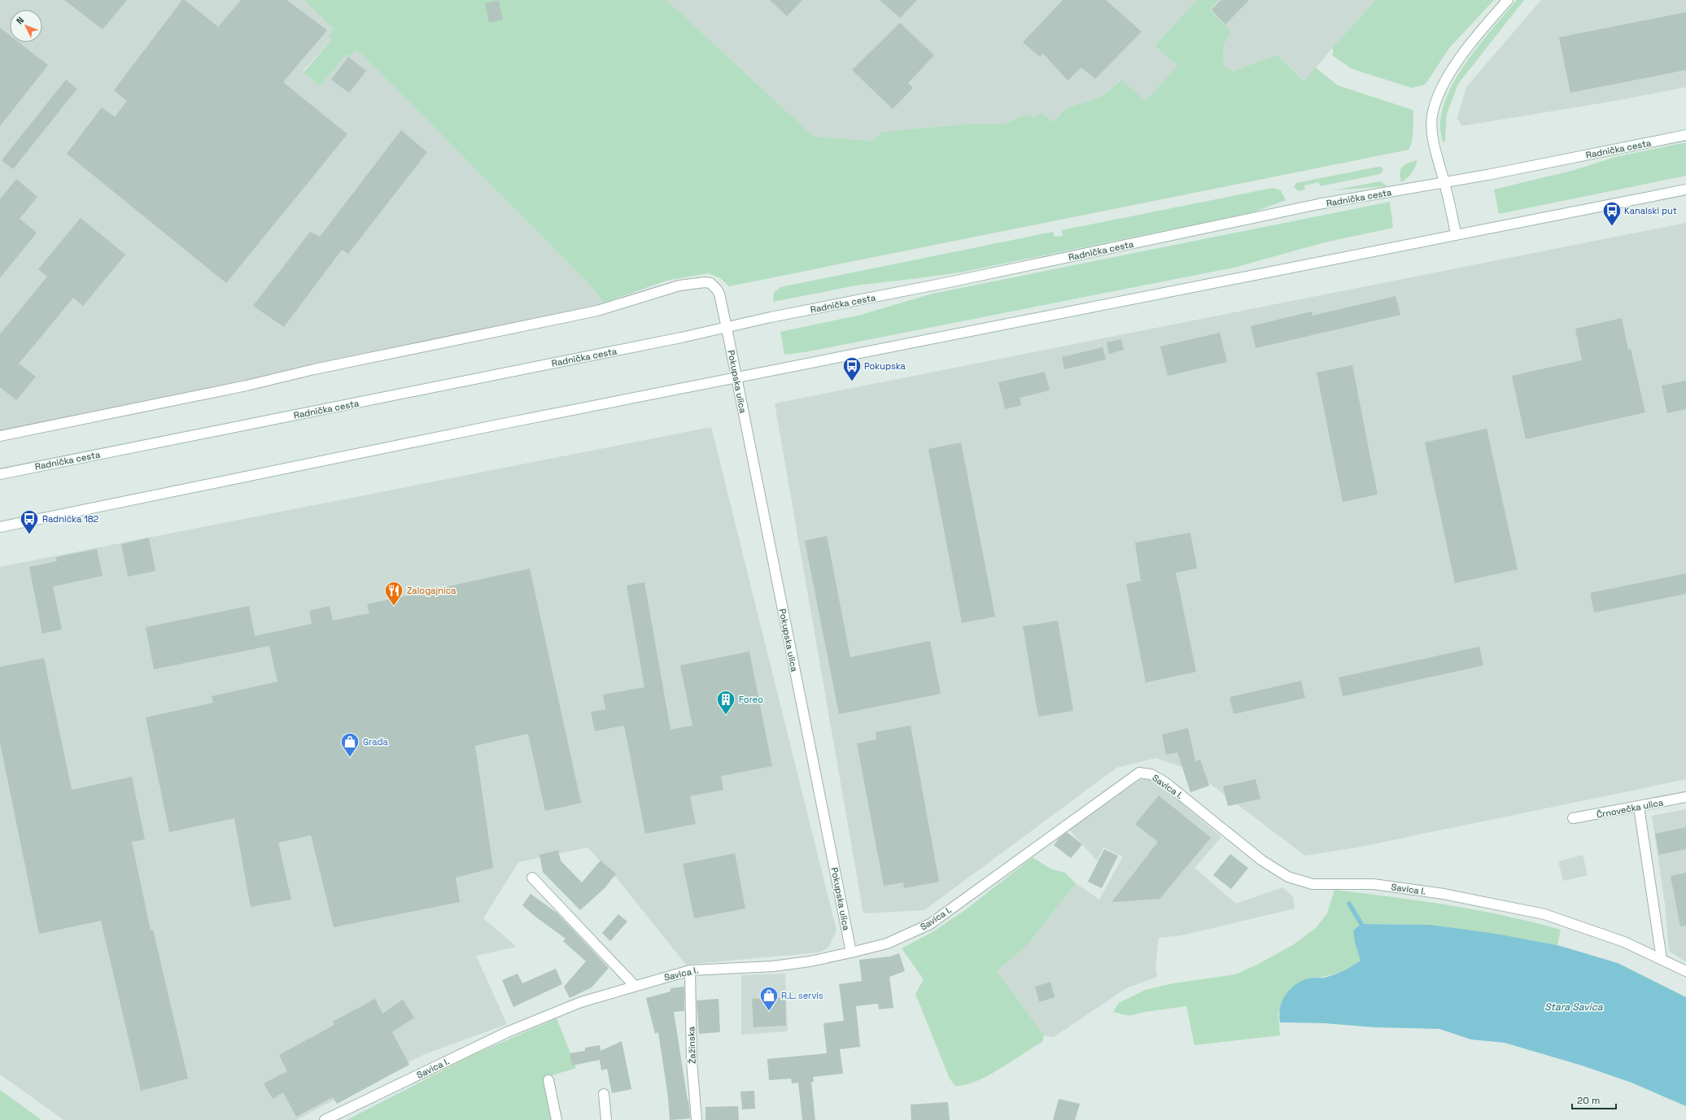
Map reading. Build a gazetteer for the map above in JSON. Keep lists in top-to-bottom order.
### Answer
{
  "streets": {
    "street": [
      "Radnička cesta",
      "Pokupska ulica",
      "Savica I.",
      "Črnovečka ulica",
      "Žažinska"
    ]
  },
  "crossings": [
    ["Radnička cesta", "Pokupska ulica"],
    ["Pokupska ulica", "Savica I."],
    ["Savica I.", "Žažinska"]
  ],
  "water": ["Stara Savica"],
  "places": {
    "bus stop": ["Kanalski put", "Pokupska", "Radnička 182"],
    "restaurant": ["Zalogajnica"],
    "building": ["Foreo"],
    "shop": ["Građa", "R.L. servis"]
  },
  "scale_bar": "20 m",
  "north": "top left"
}
